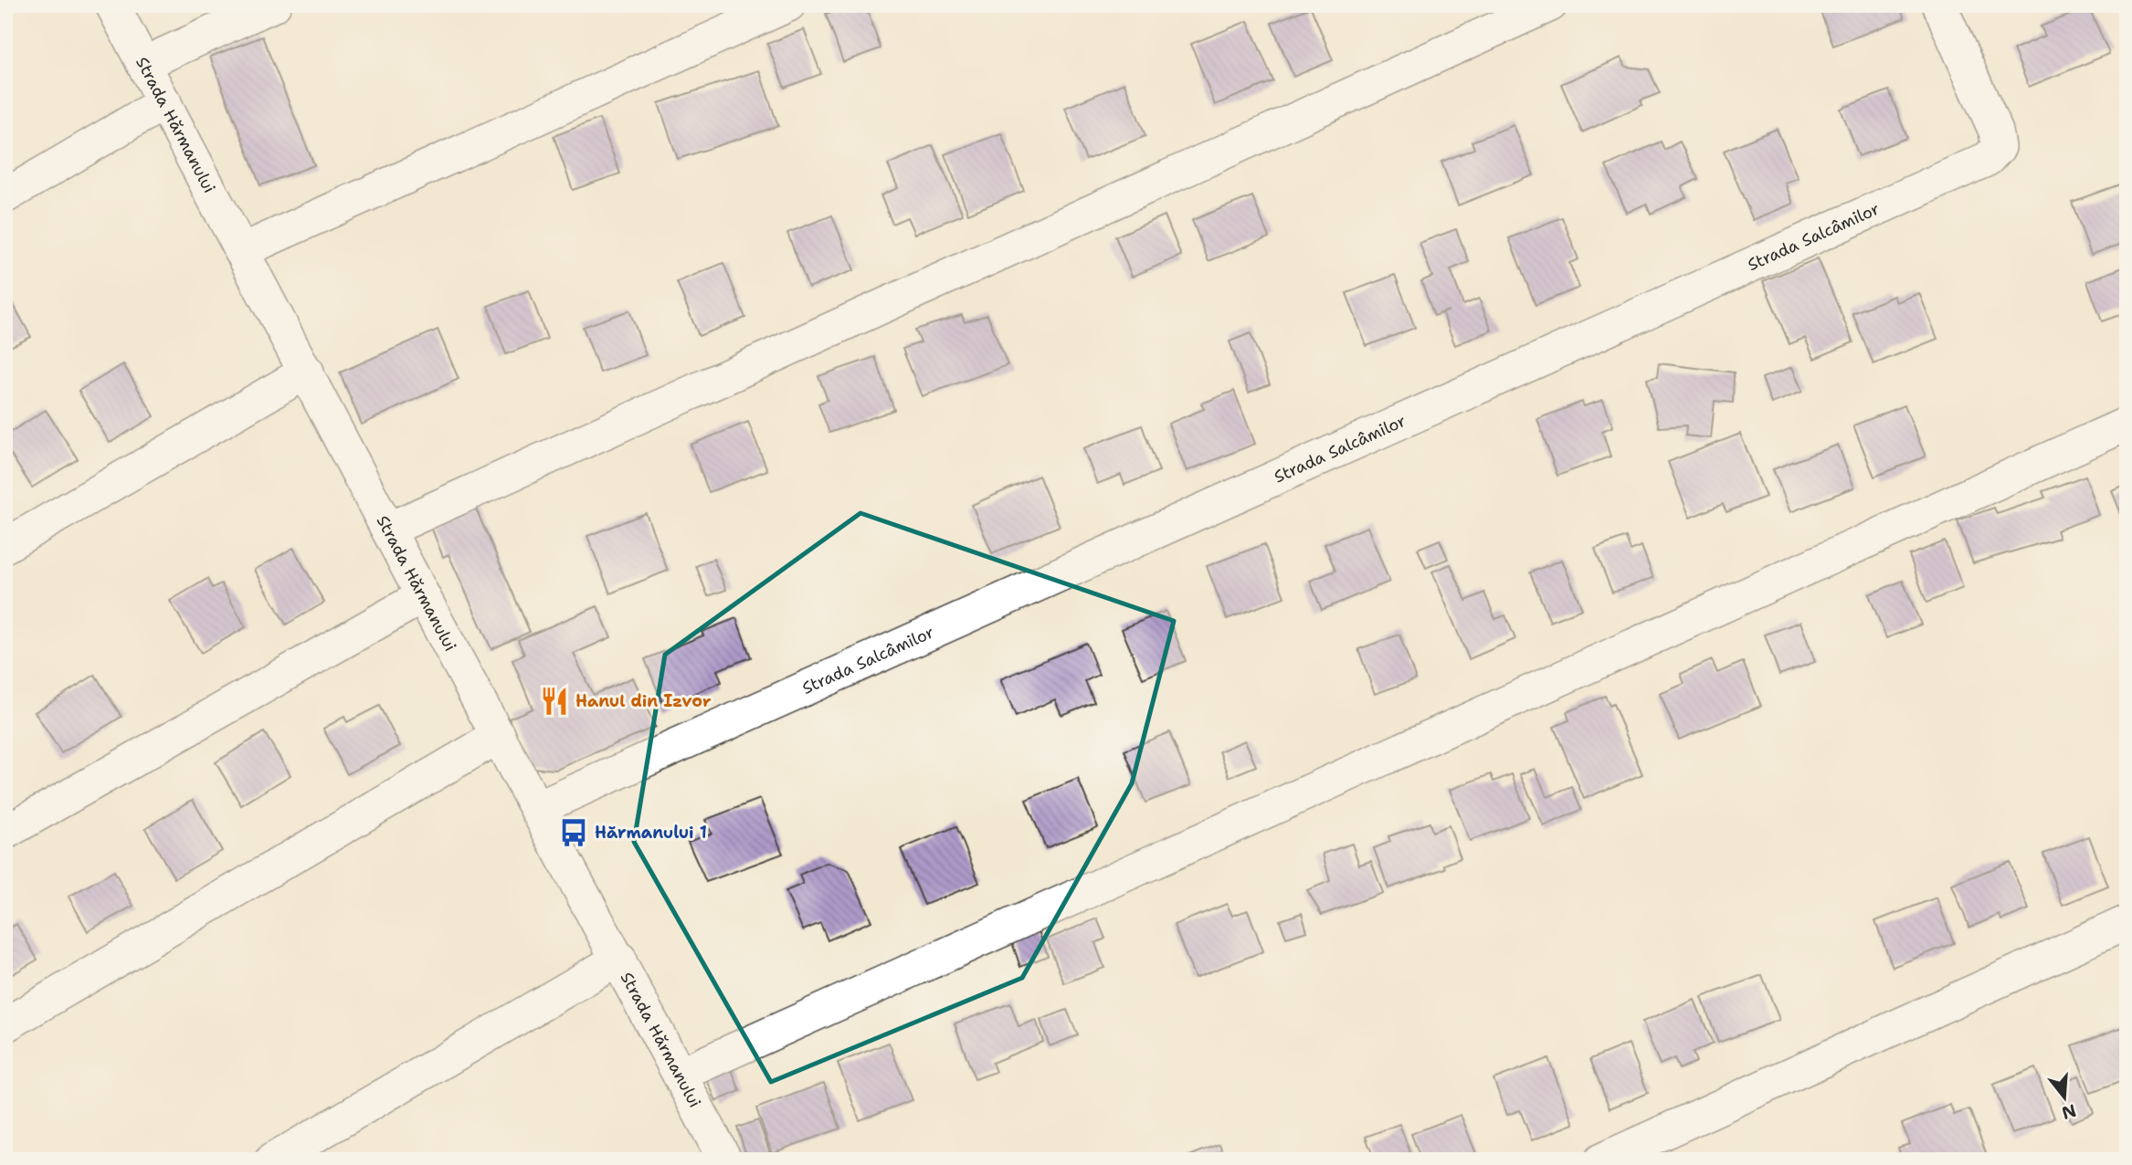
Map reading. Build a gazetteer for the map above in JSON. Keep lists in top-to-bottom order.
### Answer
{
  "streets": {
    "street": ["Strada Hărmanului", "Strada Salcâmilor"]
  },
  "crossings": [
    ["Strada Hărmanului", "Strada Salcâmilor"]
  ],
  "places": {
    "restaurant": ["Hanul din Izvor"],
    "bus stop": ["Hărmanului 1"]
  },
  "north": "bottom"
}
